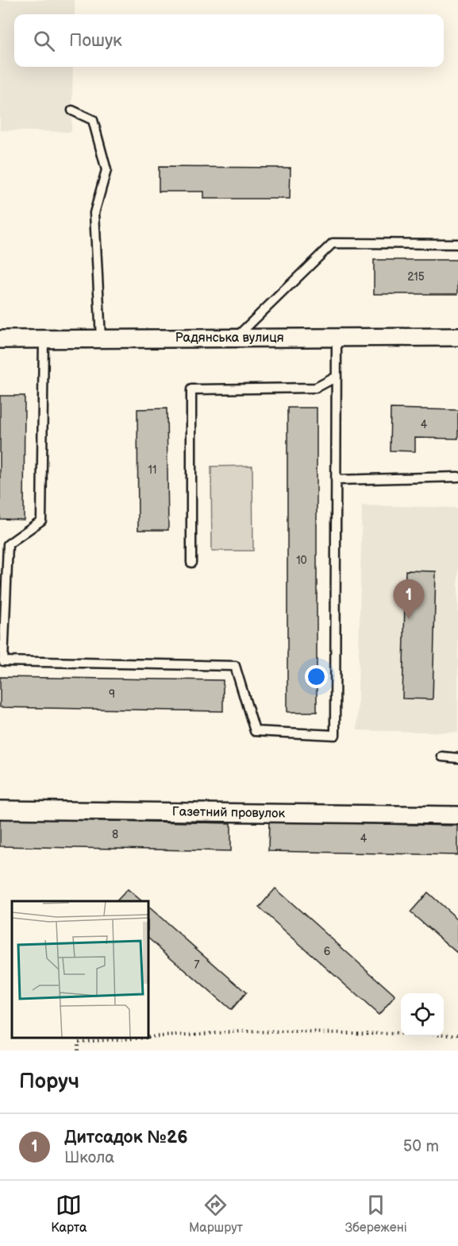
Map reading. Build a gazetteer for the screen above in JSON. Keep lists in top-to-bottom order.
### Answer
{
  "streets": {
    "street": ["Радянська вулиця", "Газетний провулок"]
  },
  "house_numbers": [
    "215",
    "4",
    "11",
    "10",
    "9",
    "8",
    "4",
    "6",
    "7"
  ],
  "page": {
    "search": "Пошук",
    "pins": "1",
    "heading": "Поруч",
    "list": [
      {
        "mark": "1",
        "name": "Дитсадок №26",
        "note": "Школа",
        "value": "50 m"
      }
    ],
    "nav": ["Карта", "Маршрут", "Збережені"]
  }
}
